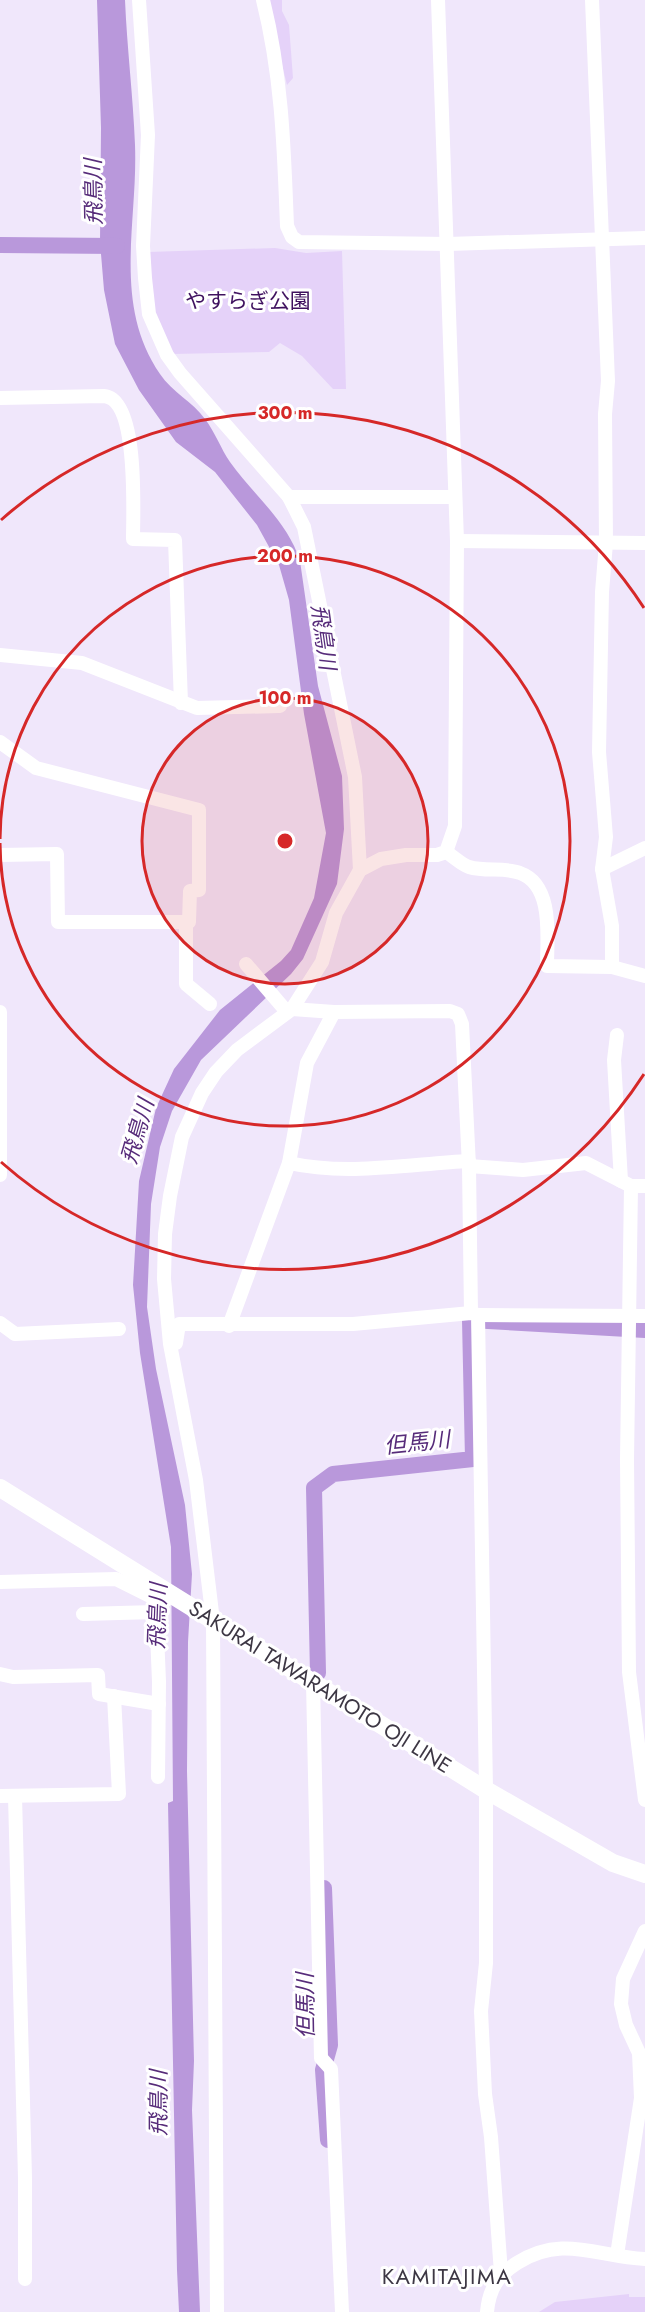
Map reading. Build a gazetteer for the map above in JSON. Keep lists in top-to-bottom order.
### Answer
{
  "streets": {
    "main road": ["SAKURAI TAWARAMOTO OJI LINE"]
  },
  "districts": ["KAMITAJIMA"],
  "water": ["飛鳥川", "但馬川"],
  "parks": ["やすらぎ公園"],
  "rings": ["300 m", "200 m", "100 m"]
}
